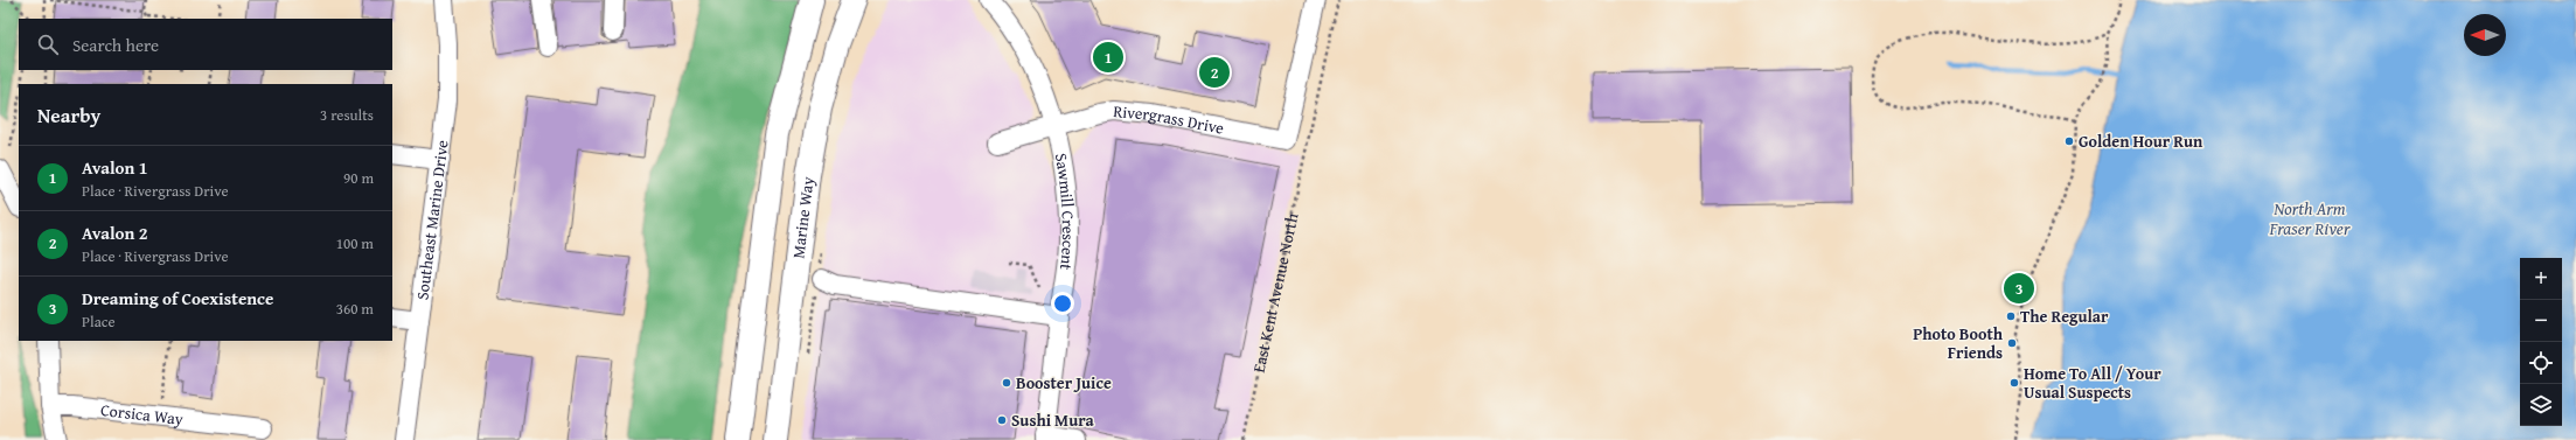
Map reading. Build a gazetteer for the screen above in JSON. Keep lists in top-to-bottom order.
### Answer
{
  "streets": {
    "main road": ["Marine Way"],
    "street": [
      "Rivergrass Drive",
      "Sawmill Crescent",
      "Southeast Marine Drive",
      "Corsica Way"
    ],
    "path": ["East Kent Avenue North"]
  },
  "crossings": [
    ["Rivergrass Drive", "Sawmill Crescent"]
  ],
  "water": ["North Arm Fraser River"],
  "places": [
    "Golden Hour Run",
    "The Regular",
    "Photo Booth Friends",
    "Booster Juice",
    "Home To All / Your Usual Suspects",
    "Sushi Mura"
  ],
  "north": "left",
  "page": {
    "search": "Search here",
    "pins": ["1", "2", "3"],
    "heading": ["Nearby", "3 results"],
    "list": [
      {
        "mark": "1",
        "name": "Avalon 1",
        "note": "Place · Rivergrass Drive",
        "value": "90 m"
      },
      {
        "mark": "2",
        "name": "Avalon 2",
        "note": "Place · Rivergrass Drive",
        "value": "100 m"
      },
      {
        "mark": "3",
        "name": "Dreaming of Coexistence",
        "note": "Place",
        "value": "360 m"
      }
    ],
    "map_buttons": ["+", "−"]
  }
}
